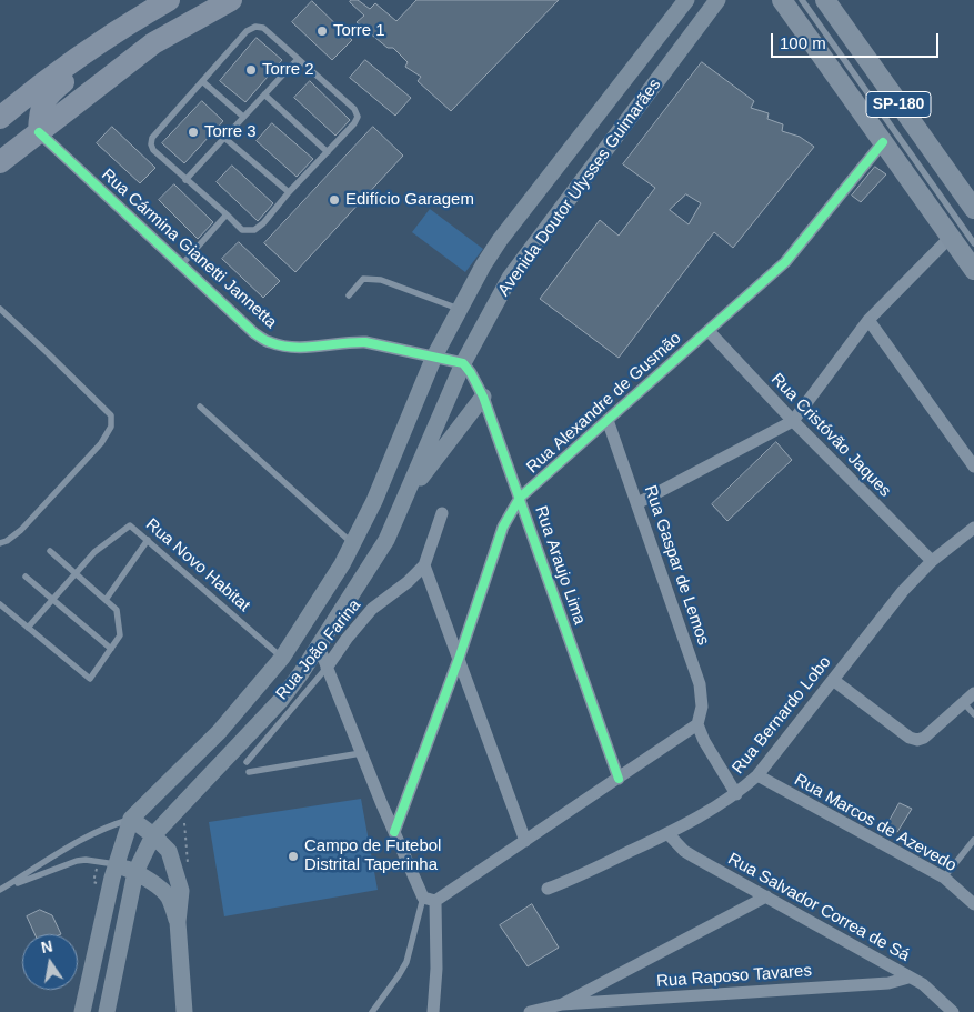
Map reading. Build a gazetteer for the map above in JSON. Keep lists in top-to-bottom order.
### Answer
{
  "streets": {
    "main road": ["SP-180", "Avenida Doutor Ulysses Guimarães"],
    "street": [
      "Rua Cármina Gianetti Jannetta",
      "Rua Alexandre de Gusmão",
      "Rua Cristóvão Jaques",
      "Rua Araujo Lima",
      "Rua Gaspar de Lemos",
      "Rua João Farina",
      "Rua Bernardo Lobo",
      "Rua Marcos de Azevedo",
      "Rua Salvador Correa de Sá",
      "Rua Raposo Tavares"
    ],
    "lane": ["Rua Novo Habitat"]
  },
  "crossings": [
    ["SP-180", "Rua Alexandre de Gusmão"],
    ["Avenida Doutor Ulysses Guimarães", "Rua Cármina Gianetti Jannetta"],
    ["Avenida Doutor Ulysses Guimarães", "Rua Novo Habitat"],
    ["Avenida Doutor Ulysses Guimarães", "Rua Araujo Lima"],
    ["Rua Alexandre de Gusmão", "Rua Cristóvão Jaques"],
    ["Rua Alexandre de Gusmão", "Rua Araujo Lima"],
    ["Rua Alexandre de Gusmão", "Rua Gaspar de Lemos"],
    ["Rua Cristóvão Jaques", "Rua Bernardo Lobo"],
    ["Rua Bernardo Lobo", "Rua Marcos de Azevedo"],
    ["Rua Bernardo Lobo", "Rua Salvador Correa de Sá"],
    ["Rua Salvador Correa de Sá", "Rua Raposo Tavares"]
  ],
  "places": [
    "Torre 1",
    "Torre 2",
    "Torre 3",
    "Edifício Garagem",
    "Campo de Futebol Distrital Taperinha"
  ],
  "scale_bar": "100 m",
  "north": "top"
}
